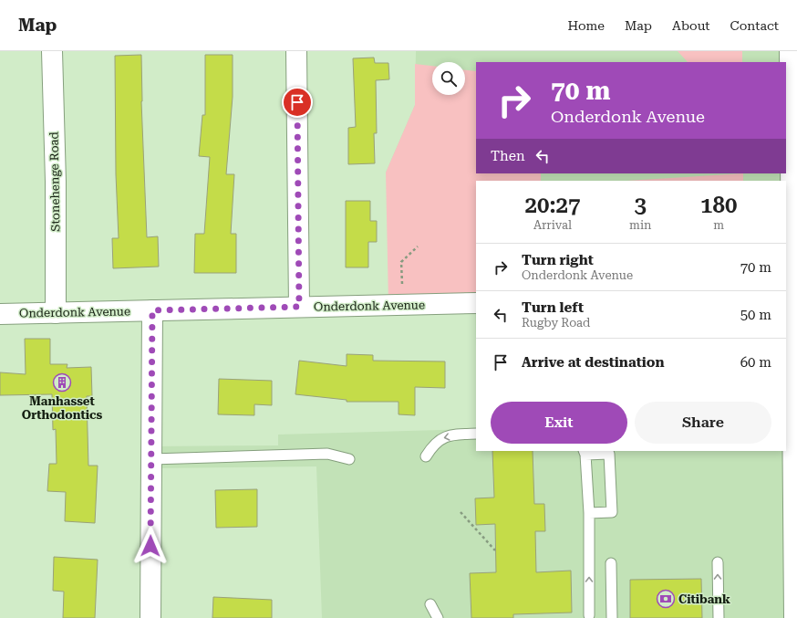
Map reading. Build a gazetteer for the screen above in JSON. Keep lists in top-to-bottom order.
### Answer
{
  "streets": {
    "street": ["Stonehenge Road", "Onderdonk Avenue"]
  },
  "crossings": [
    ["Stonehenge Road", "Onderdonk Avenue"]
  ],
  "places": {
    "building": ["Manhasset Orthodontics"],
    "bank": ["Citibank"]
  },
  "page": {
    "header": "Map",
    "nav": [
      "Home",
      "Map",
      "About",
      "Contact"
    ],
    "turn": ["70 m", "Onderdonk Avenue"],
    "then": "Then",
    "eta": [
      "20:27",
      "Arrival",
      "3",
      "min",
      "180",
      "m"
    ],
    "list": [
      {
        "name": "Turn right",
        "note": "Onderdonk Avenue",
        "value": "70 m"
      },
      {
        "name": "Turn left",
        "note": "Rugby Road",
        "value": "50 m"
      },
      {
        "name": "Arrive at destination",
        "value": "60 m"
      }
    ],
    "buttons": ["Exit", "Share"]
  }
}
